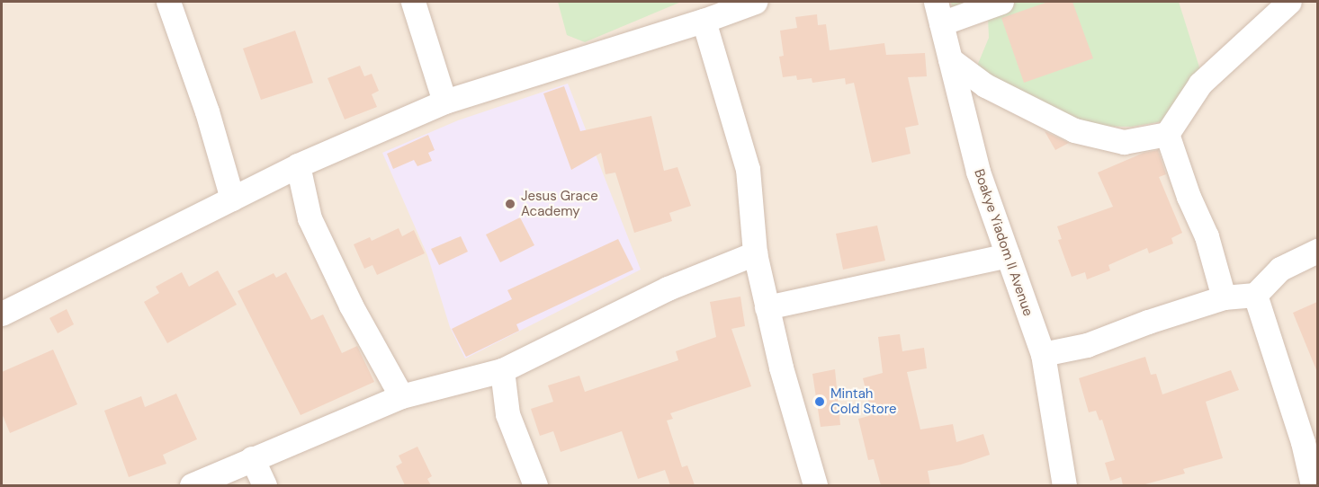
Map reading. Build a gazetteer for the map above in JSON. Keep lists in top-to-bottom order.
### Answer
{
  "streets": {
    "street": ["Boakye Yiadom II Avenue"]
  },
  "places": ["Jesus Grace Academy", "Mintah Cold Store"]
}
